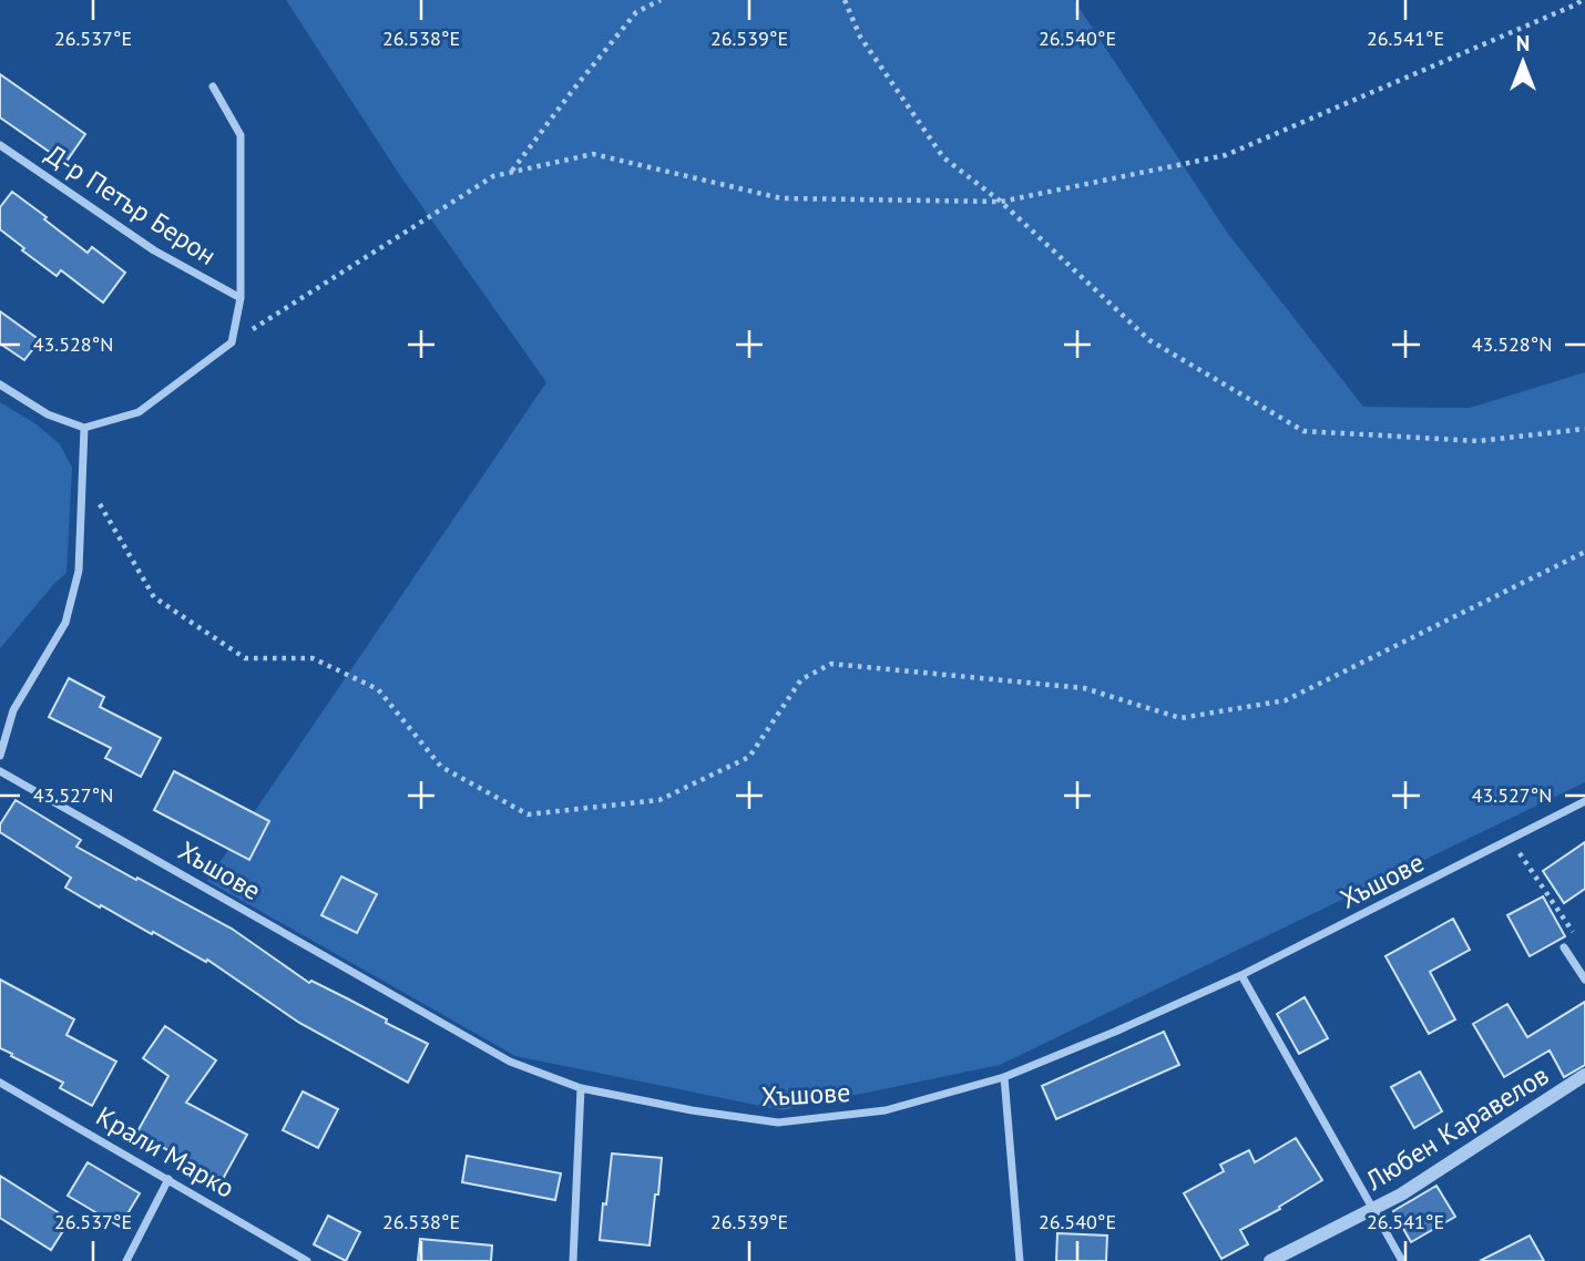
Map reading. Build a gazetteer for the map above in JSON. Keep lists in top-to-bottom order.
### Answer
{
  "streets": {
    "street": [
      "Д-р Петър Берон",
      "Хъшове",
      "Любен Каравелов",
      "Крали Марко"
    ]
  },
  "north": "top",
  "coordinates": [
    "26.537°E",
    "26.538°E",
    "26.539°E",
    "26.540°E",
    "26.541°E",
    "43.528°N",
    "43.527°N"
  ]
}
